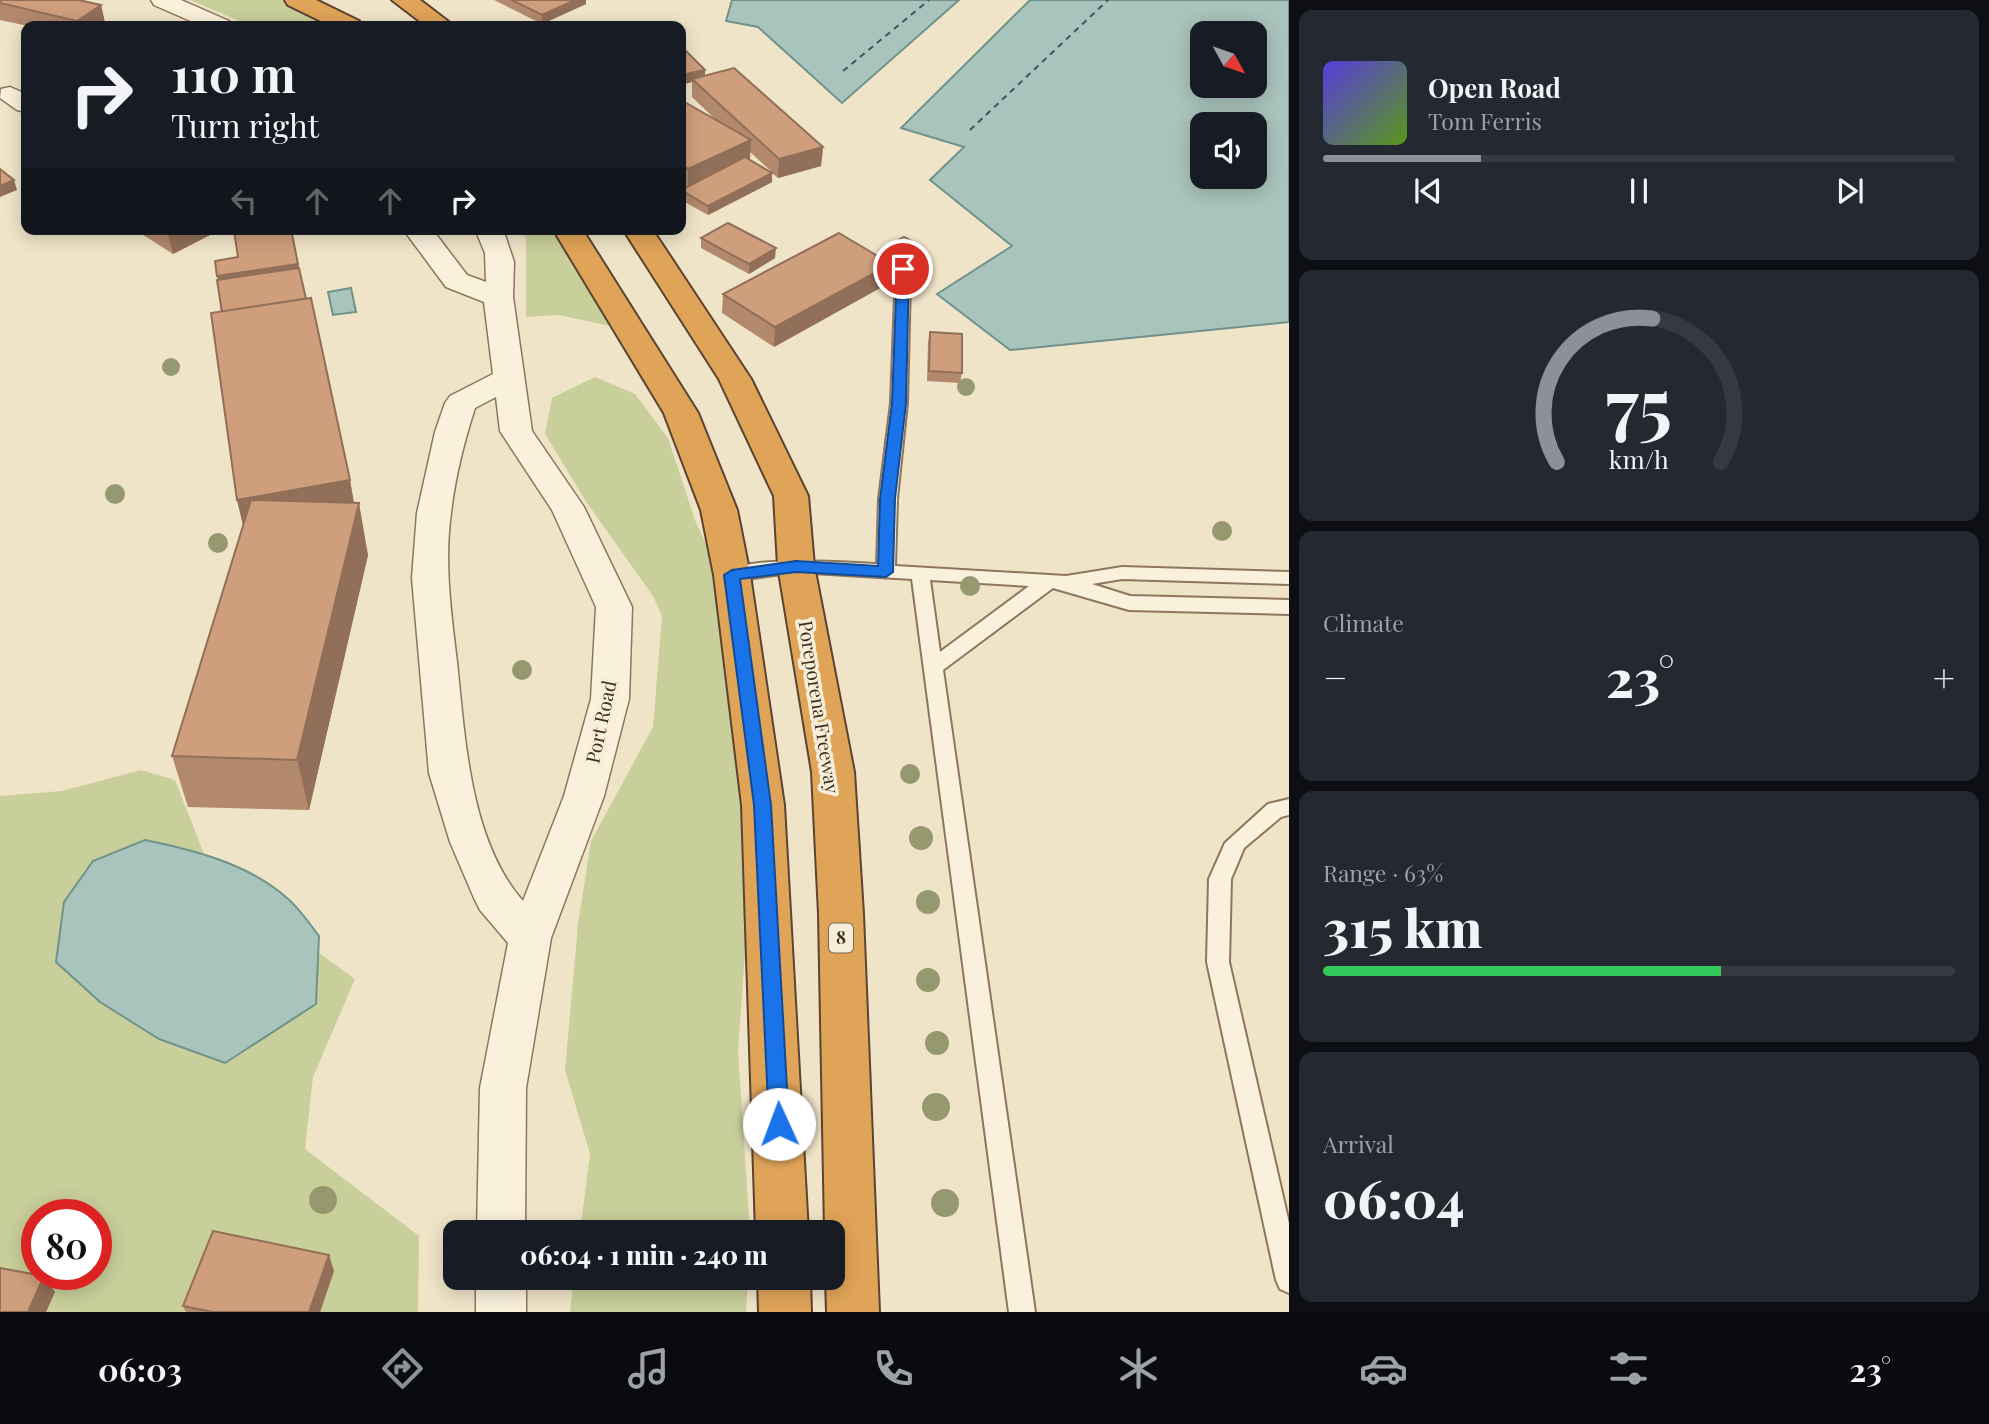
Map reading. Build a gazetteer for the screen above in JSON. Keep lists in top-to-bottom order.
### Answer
{
  "streets": {
    "highway": ["Poreporena Freeway", "8"],
    "street": ["Port Road"]
  },
  "north": "bottom right",
  "page": {
    "turn": ["110 m", "Turn right"],
    "song": ["Open Road", "Tom Ferris"],
    "tile": [
      "Climate",
      ["Range · 63%", "315 km"],
      ["Arrival", "06:04"]
    ],
    "heat": ["−", "23°", "+"],
    "limit": "80",
    "trip": "06:04 · 1 min · 240 m",
    "tabs": ["06:03", "23°"],
    "gauge": ["75", "km/h"]
  }
}
